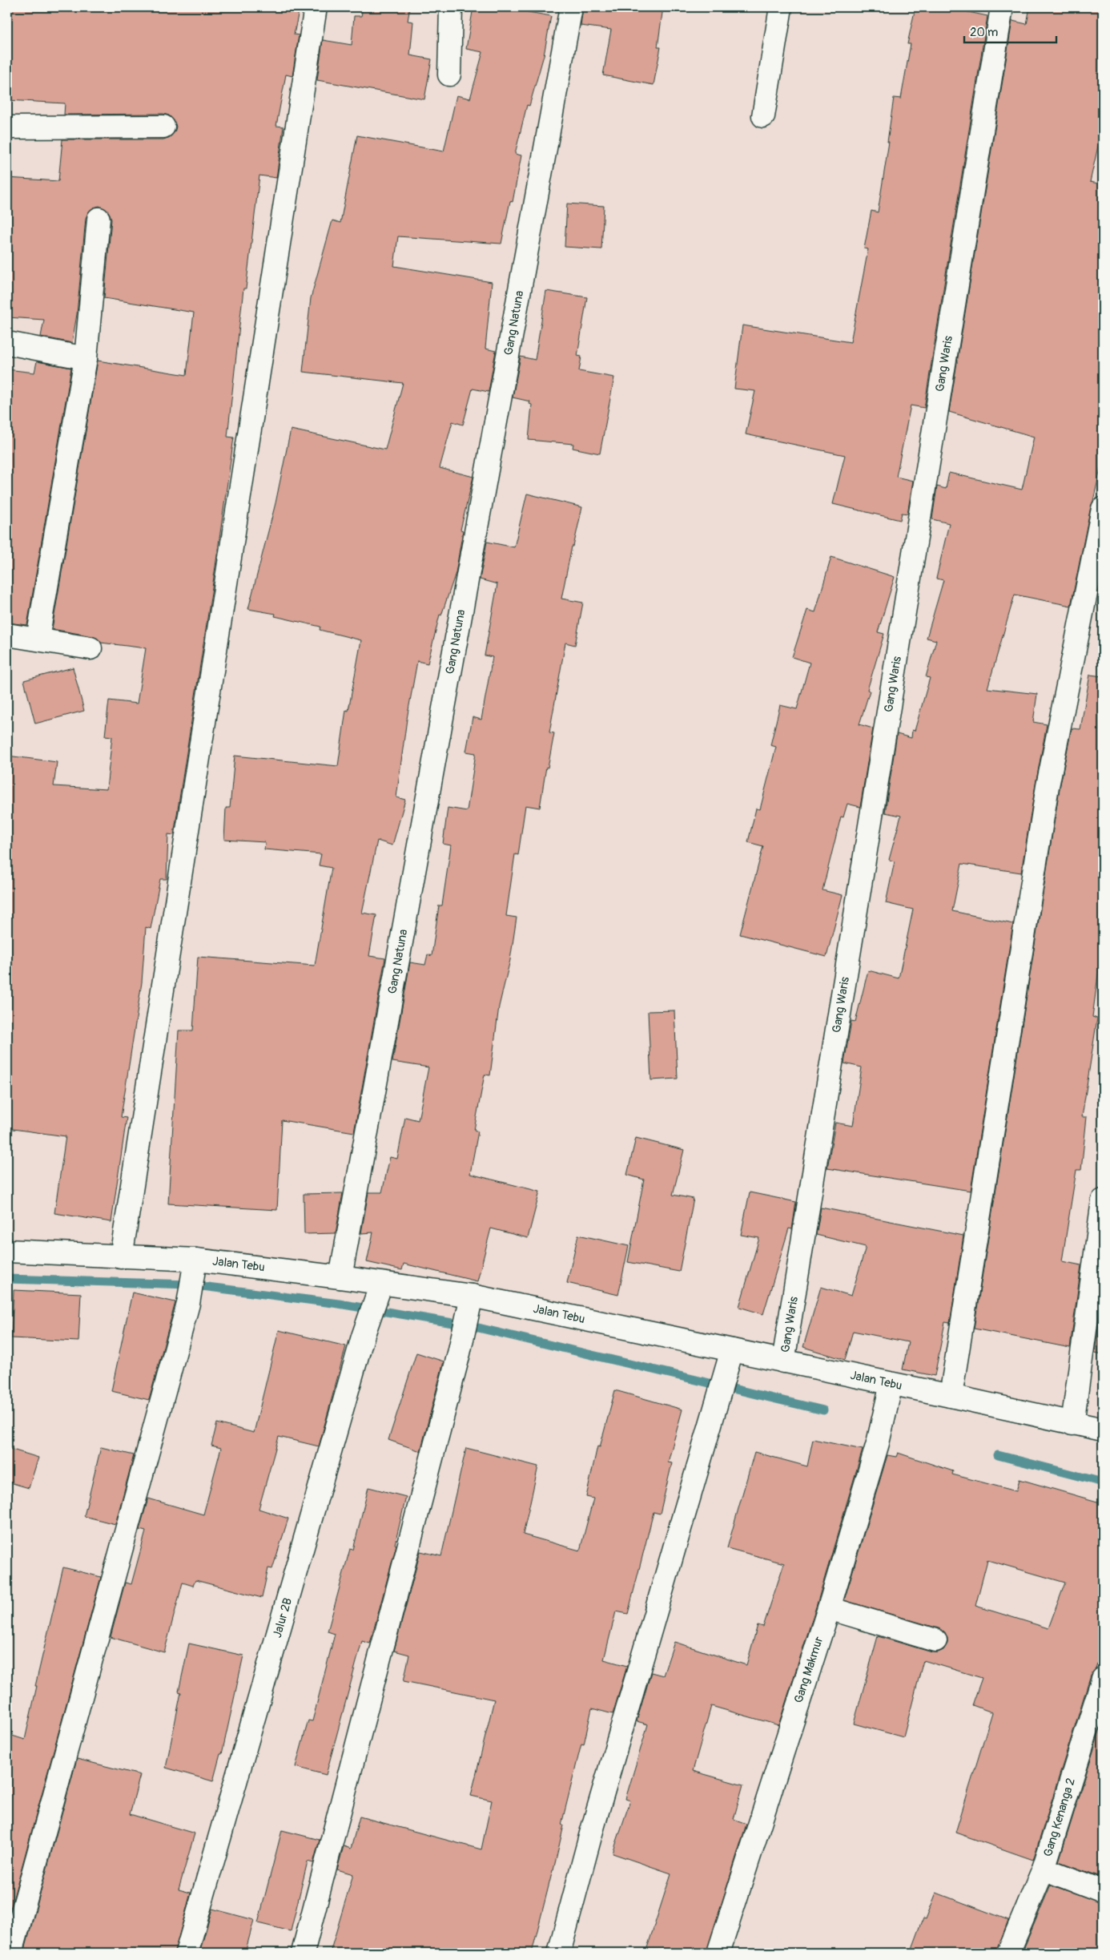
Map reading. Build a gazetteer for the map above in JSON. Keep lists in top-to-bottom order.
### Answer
{
  "streets": {
    "street": [
      "Gang Natuna",
      "Gang Waris",
      "Jalan Tebu",
      "Jalur 2B",
      "Gang Makmur",
      "Gang Kenanga 2"
    ]
  },
  "crossings": [
    ["Gang Natuna", "Jalan Tebu"],
    ["Gang Waris", "Jalan Tebu"],
    ["Jalan Tebu", "Jalur 2B"],
    ["Jalan Tebu", "Gang Makmur"]
  ],
  "scale_bar": "20 m"
}
